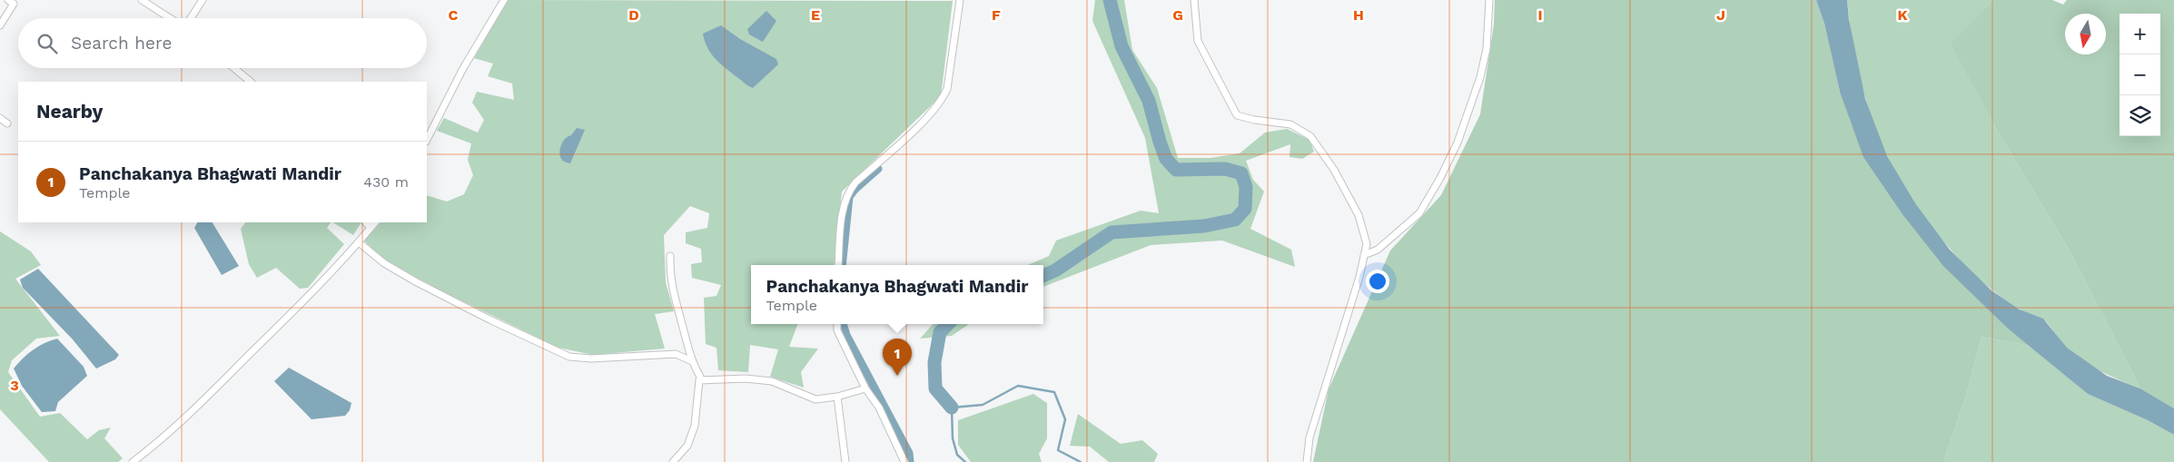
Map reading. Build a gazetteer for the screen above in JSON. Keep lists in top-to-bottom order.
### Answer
{
  "north": "bottom",
  "page": {
    "map_buttons": ["+", "−"],
    "search": "Search here",
    "heading": "Nearby",
    "list": [
      {
        "mark": "1",
        "name": "Panchakanya Bhagwati Mandir",
        "note": "Temple",
        "value": "430 m"
      }
    ],
    "popup": ["Panchakanya Bhagwati Mandir", "Temple"],
    "pins": "1"
  },
  "grid": {
    "columns": [
      "C",
      "D",
      "E",
      "F",
      "G",
      "H",
      "I",
      "J",
      "K"
    ],
    "rows": ["3"]
  }
}
